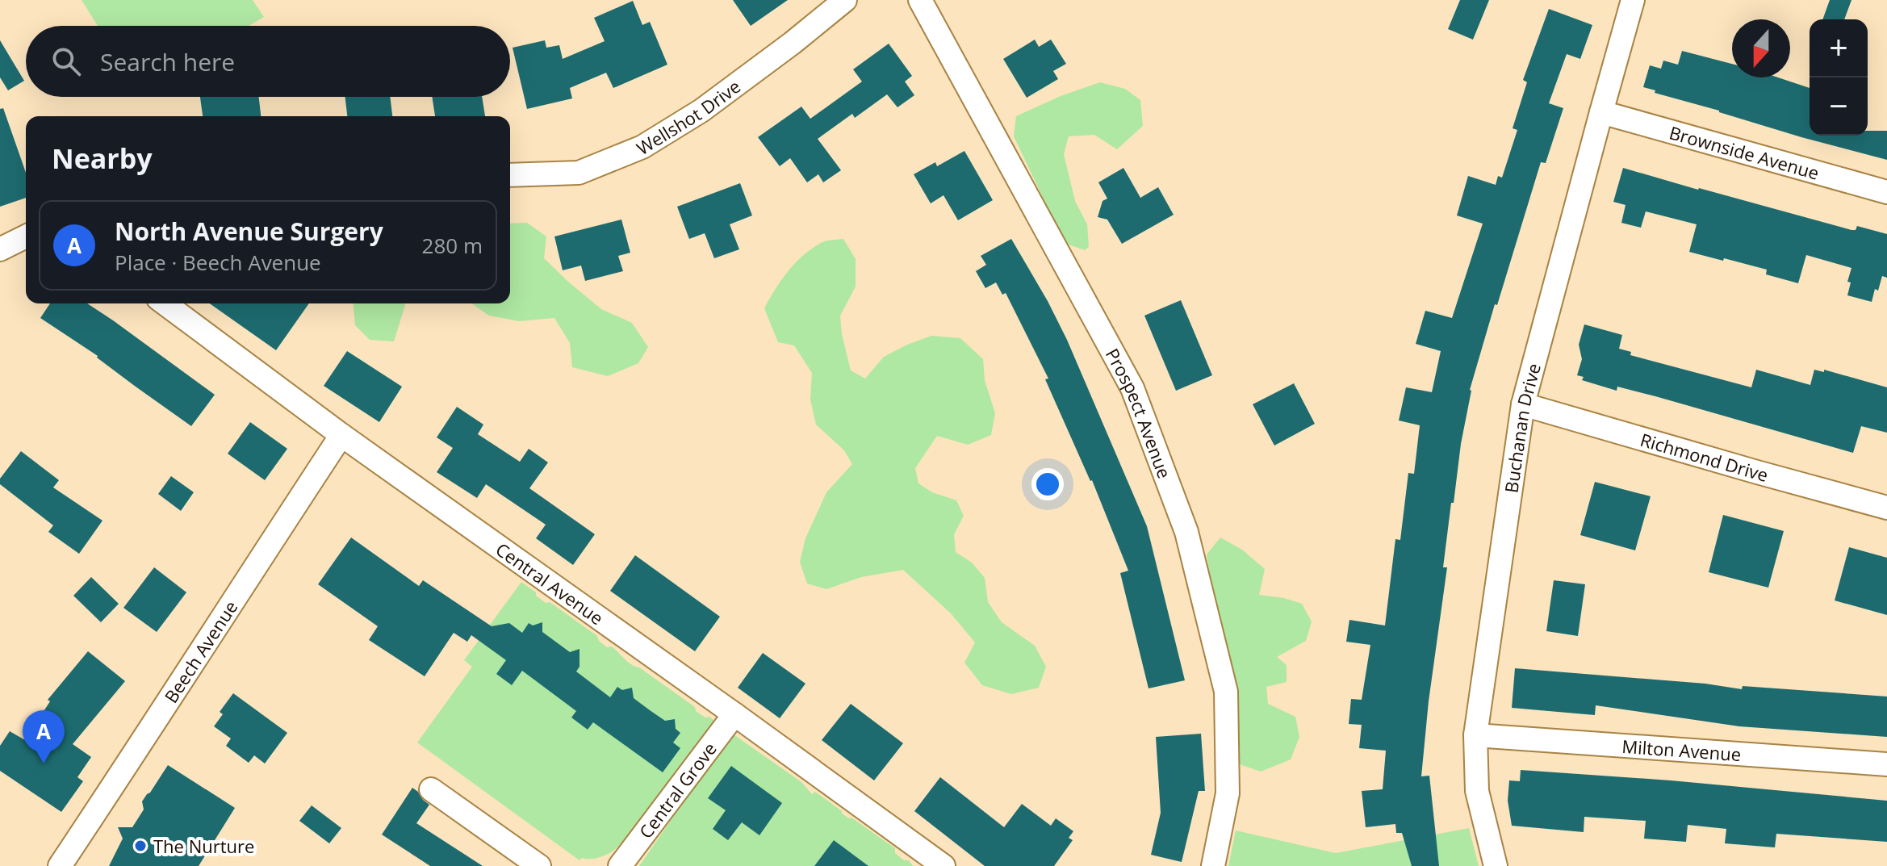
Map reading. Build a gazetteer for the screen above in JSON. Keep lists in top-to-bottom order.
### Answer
{
  "streets": {
    "street": [
      "Wellshot Drive",
      "Brownside Avenue",
      "Prospect Avenue",
      "Buchanan Drive",
      "Richmond Drive",
      "Central Avenue",
      "Beech Avenue",
      "Milton Avenue",
      "Central Grove"
    ]
  },
  "crossings": [
    ["Brownside Avenue", "Buchanan Drive"],
    ["Buchanan Drive", "Richmond Drive"],
    ["Buchanan Drive", "Milton Avenue"],
    ["Central Avenue", "Beech Avenue"],
    ["Central Avenue", "Central Grove"]
  ],
  "places": ["The Nurture"],
  "north": "bottom",
  "page": {
    "map_buttons": ["+", "−"],
    "search": "Search here",
    "heading": "Nearby",
    "list": [
      {
        "mark": "A",
        "name": "North Avenue Surgery",
        "note": "Place · Beech Avenue",
        "value": "280 m"
      }
    ],
    "pins": "A"
  }
}
